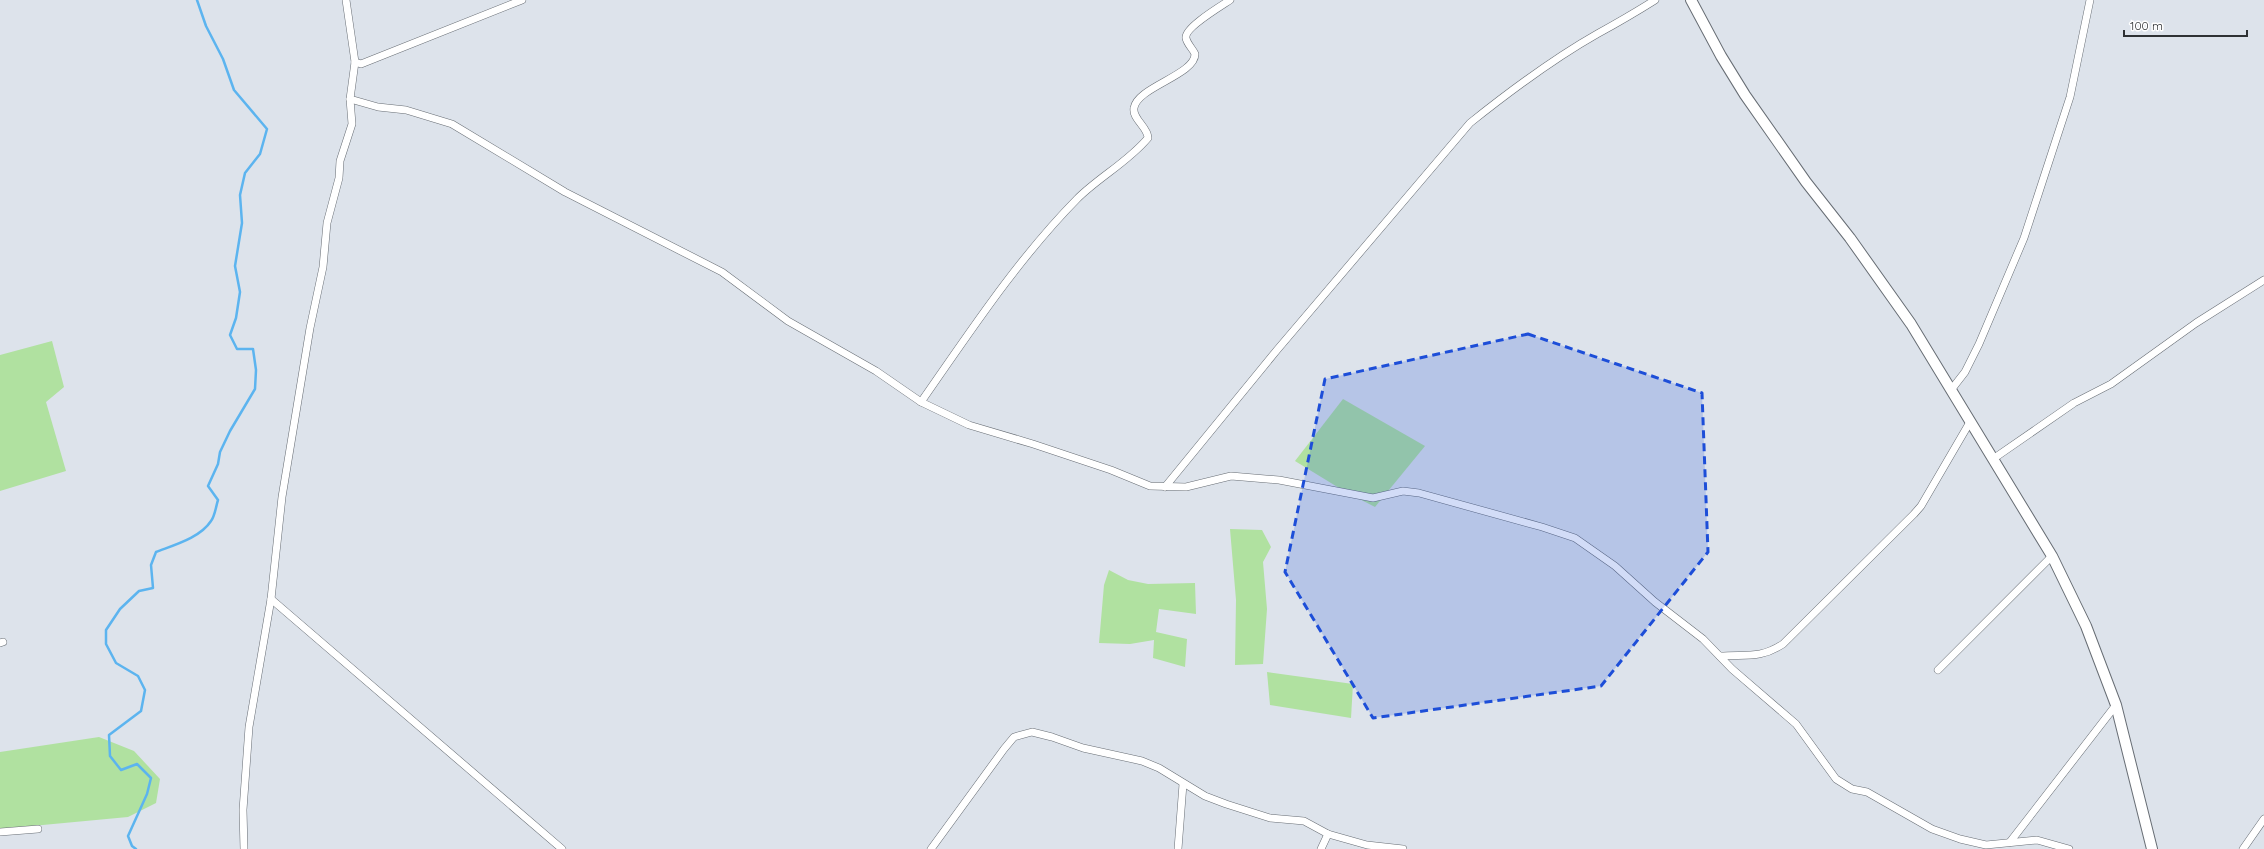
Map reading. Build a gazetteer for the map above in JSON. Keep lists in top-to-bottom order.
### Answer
{
  "scale_bar": "100 m"
}
